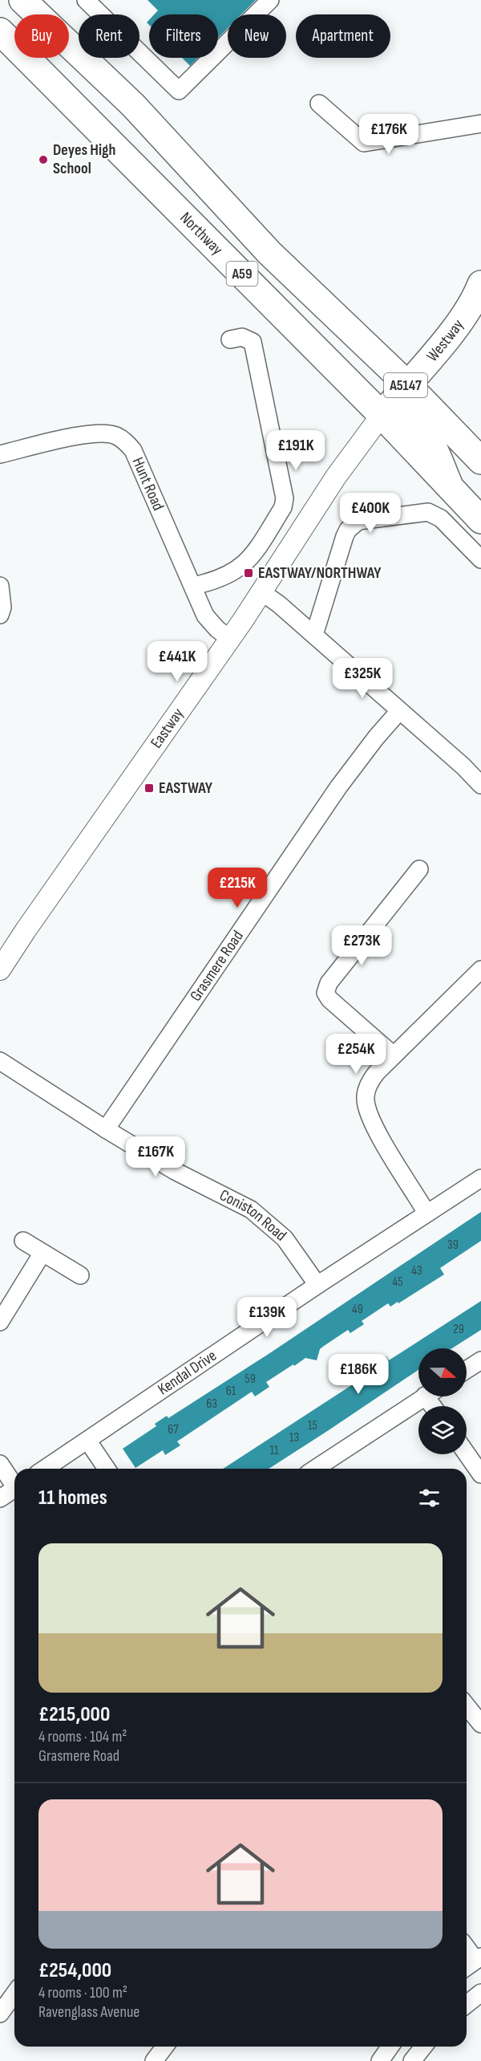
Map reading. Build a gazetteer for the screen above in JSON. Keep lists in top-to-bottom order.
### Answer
{
  "streets": {
    "main road": [
      "Northway",
      "A59",
      "Westway",
      "A5147"
    ],
    "street": [
      "Hunt Road",
      "Eastway",
      "Grasmere Road",
      "Coniston Road",
      "Kendal Drive"
    ]
  },
  "crossings": [
    ["Northway", "Westway"],
    ["Northway", "Eastway"],
    ["A59", "Westway"],
    ["Westway", "Eastway"],
    ["Hunt Road", "Eastway"],
    ["Grasmere Road", "Coniston Road"],
    ["Coniston Road", "Kendal Drive"]
  ],
  "places": {
    "other": ["Deyes High School"],
    "transit": ["EASTWAY/NORTHWAY", "EASTWAY"]
  },
  "house_numbers": [
    "39",
    "43",
    "45",
    "49",
    "29",
    "59",
    "61",
    "63",
    "15",
    "67",
    "13",
    "11"
  ],
  "north": "right",
  "page": {
    "chip": [
      "Buy",
      "Rent",
      "Filters",
      "New",
      "Apartment"
    ],
    "price": [
      "£176K",
      "£191K",
      "£400K",
      "£441K",
      "£325K",
      "£215K",
      "£273K",
      "£254K",
      "£167K",
      "£139K",
      "£186K"
    ],
    "heading": "11 homes",
    "list": [
      {
        "name": "£215,000",
        "note": "4 rooms · 104 m² · Grasmere Road"
      },
      {
        "name": "£254,000",
        "note": "4 rooms · 100 m² · Ravenglass Avenue"
      }
    ]
  }
}
